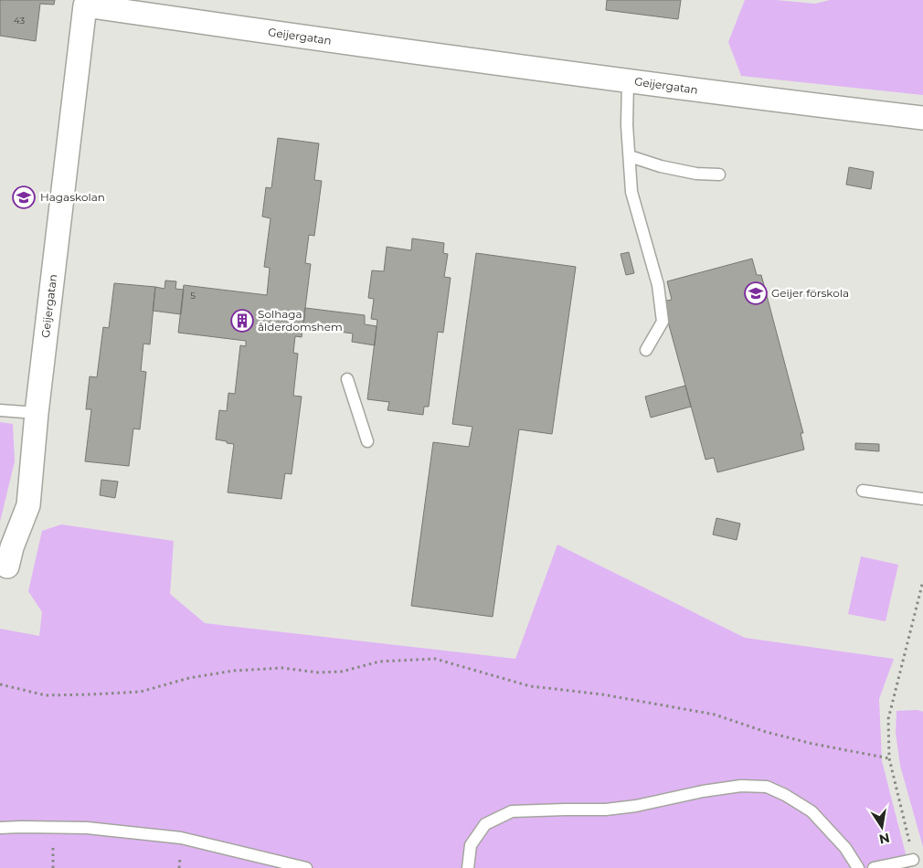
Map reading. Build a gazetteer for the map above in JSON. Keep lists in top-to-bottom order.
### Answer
{
  "streets": {
    "street": ["Geijergatan"]
  },
  "places": {
    "school or university": ["Hagaskolan", "Geijer förskola"],
    "building": ["Solhaga ålderdomshem"]
  },
  "house_numbers": ["43", "5"],
  "north": "bottom"
}
